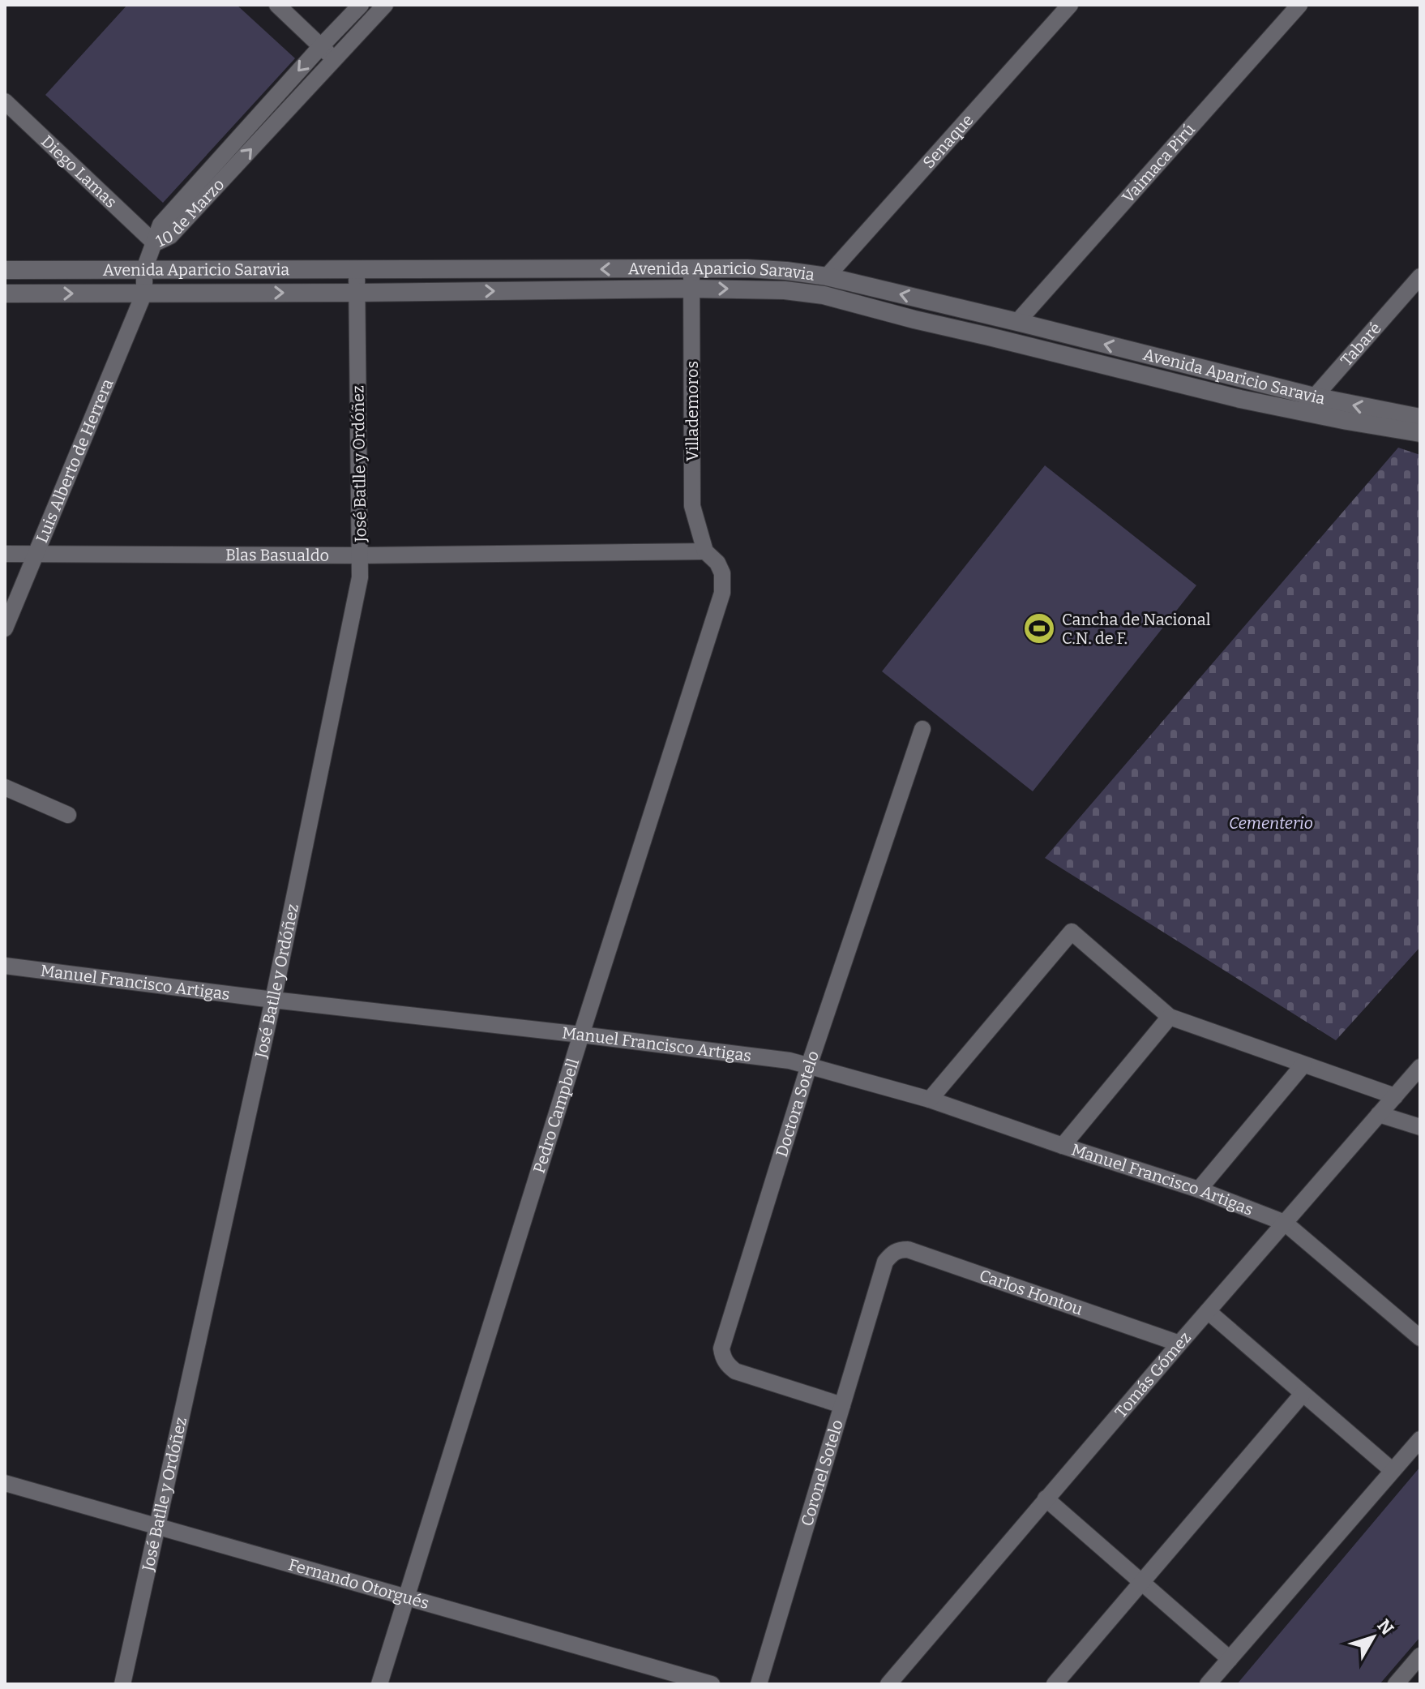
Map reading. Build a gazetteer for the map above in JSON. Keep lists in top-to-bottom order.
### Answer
{
  "streets": {
    "street": [
      "Senaque",
      "Vaimaca Pirú",
      "Diego Lamas",
      "10 de Marzo",
      "Avenida Aparicio Saravia",
      "Tabaré",
      "Villademoros",
      "Luis Alberto de Herrera",
      "José Batlle y Ordóñez",
      "Blas Basualdo",
      "Manuel Francisco Artigas",
      "Doctora Sotelo",
      "Pedro Campbell",
      "Carlos Hontou",
      "Tomás Gómez",
      "Coronel Sotelo",
      "Fernando Otorgués"
    ]
  },
  "crossings": [
    ["Senaque", "Avenida Aparicio Saravia"],
    ["Vaimaca Pirú", "Avenida Aparicio Saravia"],
    ["Diego Lamas", "10 de Marzo"],
    ["Avenida Aparicio Saravia", "Tabaré"],
    ["Avenida Aparicio Saravia", "Villademoros"],
    ["Avenida Aparicio Saravia", "Luis Alberto de Herrera"],
    ["Avenida Aparicio Saravia", "José Batlle y Ordóñez"],
    ["Villademoros", "Blas Basualdo"],
    ["Villademoros", "Pedro Campbell"],
    ["Luis Alberto de Herrera", "Blas Basualdo"],
    ["José Batlle y Ordóñez", "Blas Basualdo"],
    ["José Batlle y Ordóñez", "Manuel Francisco Artigas"],
    ["José Batlle y Ordóñez", "Fernando Otorgués"],
    ["Blas Basualdo", "Pedro Campbell"],
    ["Manuel Francisco Artigas", "Doctora Sotelo"],
    ["Manuel Francisco Artigas", "Pedro Campbell"],
    ["Manuel Francisco Artigas", "Tomás Gómez"],
    ["Doctora Sotelo", "Coronel Sotelo"],
    ["Pedro Campbell", "Fernando Otorgués"],
    ["Carlos Hontou", "Tomás Gómez"],
    ["Carlos Hontou", "Coronel Sotelo"]
  ],
  "parks": ["Cementerio"],
  "places": {
    "sports": ["Cancha de Nacional C.N. de F."]
  },
  "north": "top right"
}
